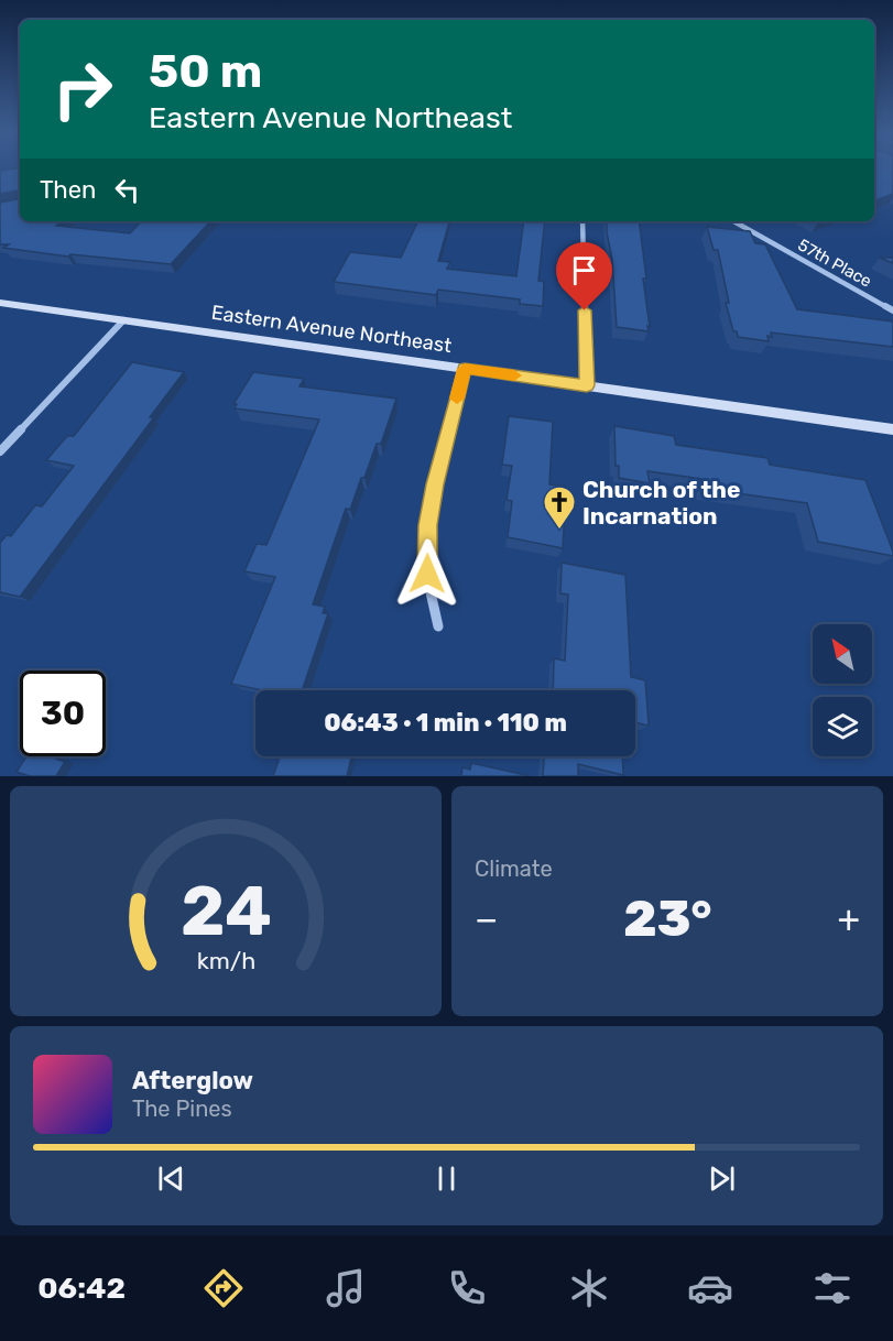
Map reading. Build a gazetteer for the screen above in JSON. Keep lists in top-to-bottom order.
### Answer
{
  "streets": {
    "main road": ["Eastern Avenue Northeast"],
    "street": ["57th Place"]
  },
  "places": {
    "church": ["Church of the Incarnation"]
  },
  "north": "top left",
  "page": {
    "turn": ["50 m", "Eastern Avenue Northeast"],
    "then": "Then",
    "limit": "30",
    "trip": "06:43 · 1 min · 110 m",
    "tile": "Climate",
    "heat": ["−", "23°", "+"],
    "song": ["Afterglow", "The Pines"],
    "tabs": "06:42",
    "gauge": ["24", "km/h"]
  }
}
